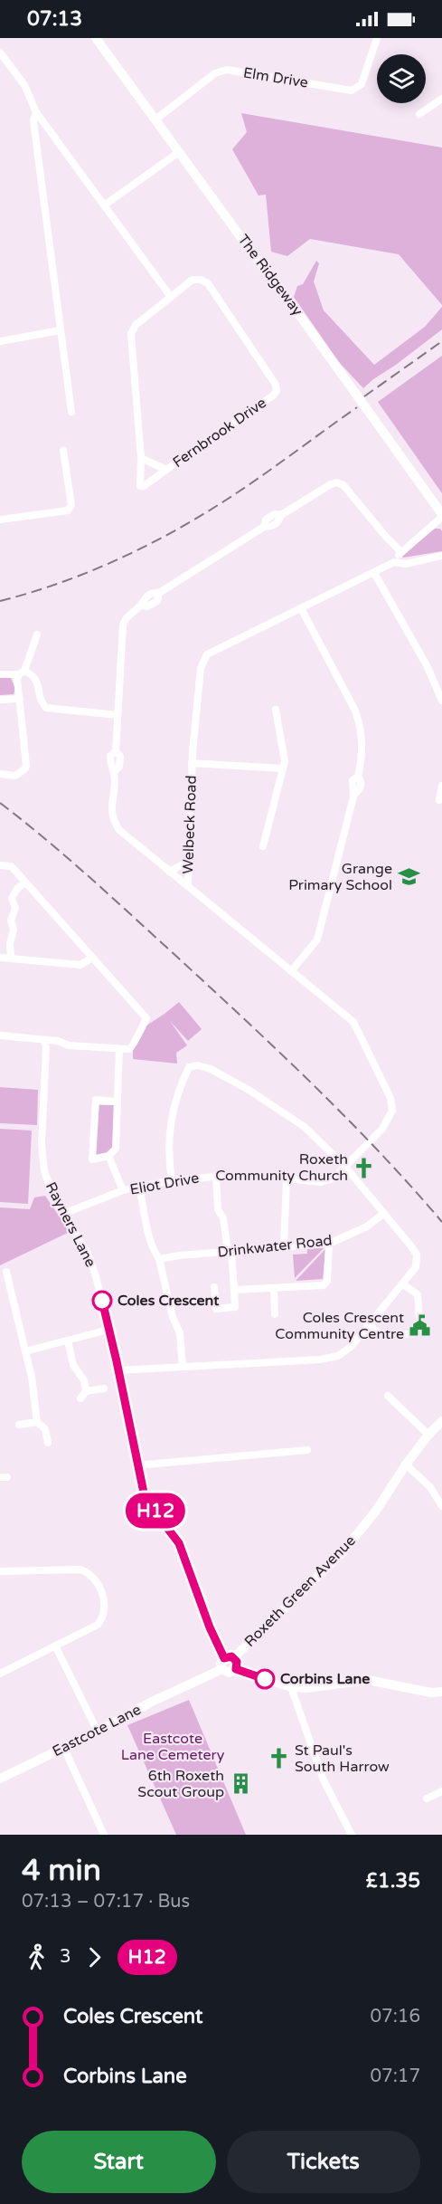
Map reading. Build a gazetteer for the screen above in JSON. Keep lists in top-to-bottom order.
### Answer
{
  "streets": {
    "street": [
      "Elm Drive",
      "The Ridgeway",
      "Fernbrook Drive",
      "Welbeck Road",
      "Eliot Drive",
      "Rayners Lane",
      "Drinkwater Road",
      "Roxeth Green Avenue",
      "Eastcote Lane"
    ]
  },
  "crossings": [
    ["Elm Drive", "The Ridgeway"],
    ["Welbeck Road", "Eliot Drive"],
    ["Eliot Drive", "Rayners Lane"],
    ["Rayners Lane", "Roxeth Green Avenue"],
    ["Rayners Lane", "Eastcote Lane"],
    ["Roxeth Green Avenue", "Eastcote Lane"]
  ],
  "parks": ["Eastcote Lane Cemetery"],
  "places": {
    "school or university": ["Grange Primary School"],
    "church": ["Roxeth Community Church", "St Paul's South Harrow"],
    "other": ["Coles Crescent", "Corbins Lane"],
    "public building": ["Coles Crescent Community Centre"],
    "building": ["6th Roxeth Scout Group"]
  },
  "lines": ["bus line H12"],
  "page": {
    "status": "07:13",
    "on_map": "H12",
    "heading": ["4 min", "07:13 – 07:17 · Bus", "£1.35"],
    "legs": ["3", "H12"],
    "list": [
      {
        "name": "Coles Crescent",
        "value": "07:16"
      },
      {
        "name": "Corbins Lane",
        "value": "07:17"
      }
    ],
    "buttons": ["Start", "Tickets"]
  }
}
